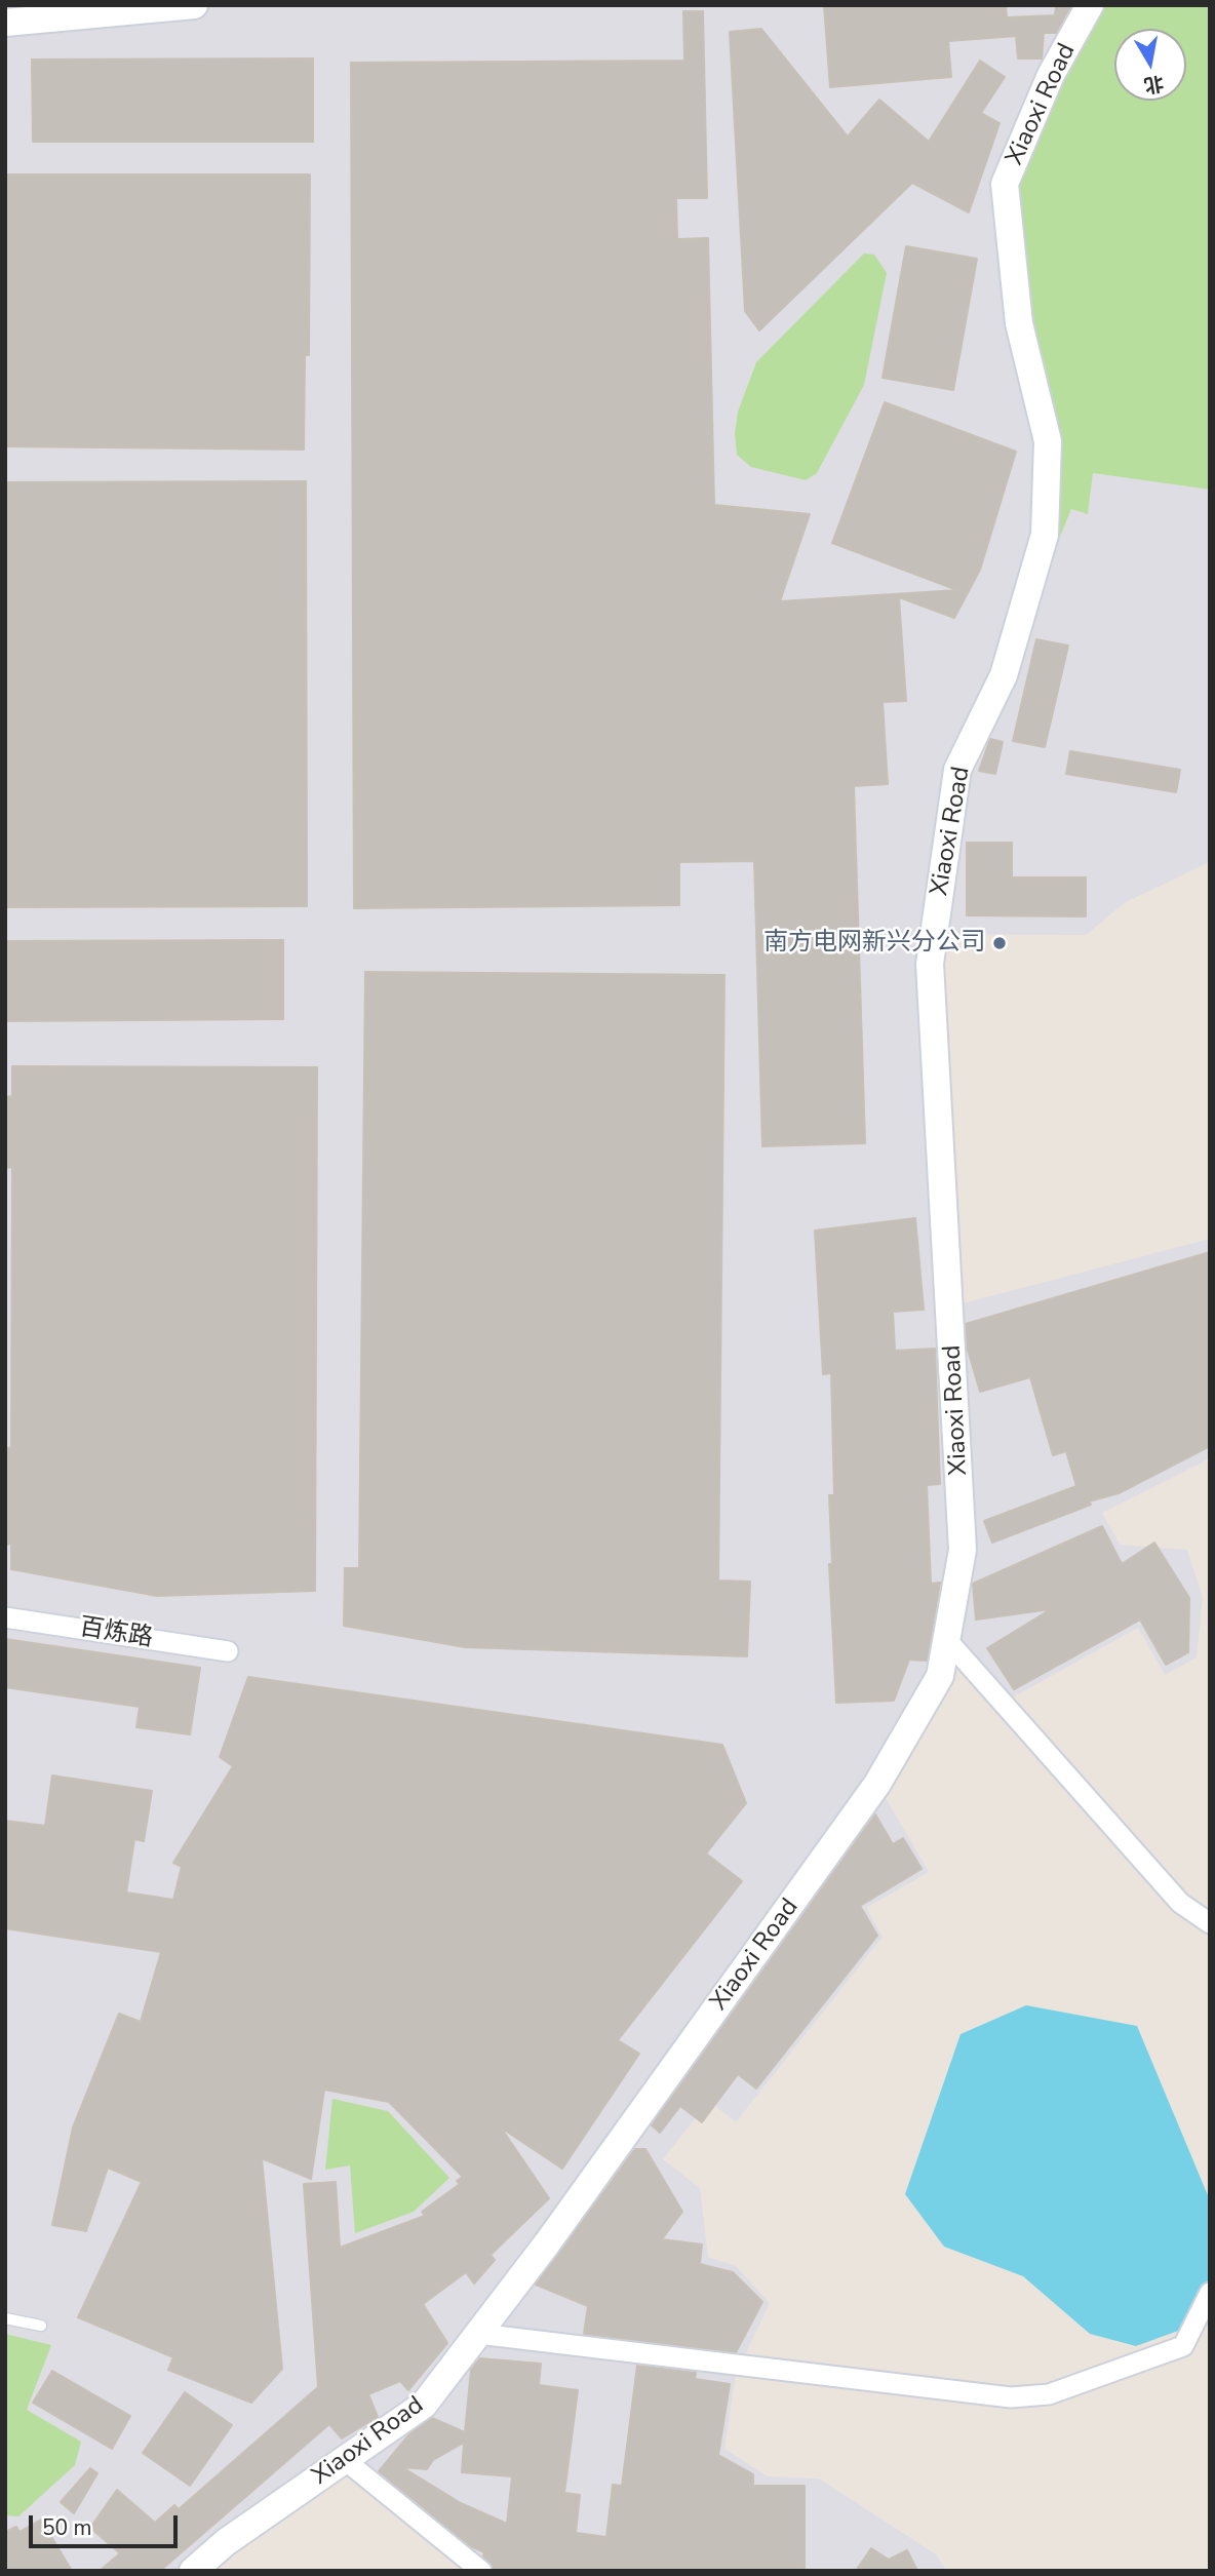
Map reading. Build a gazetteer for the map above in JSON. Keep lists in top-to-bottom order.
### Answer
{
  "streets": {
    "street": ["Xiaoxi Road", "百炼路"]
  },
  "places": ["南方电网新兴分公司"],
  "scale_bar": "50 m",
  "north": "bottom"
}
